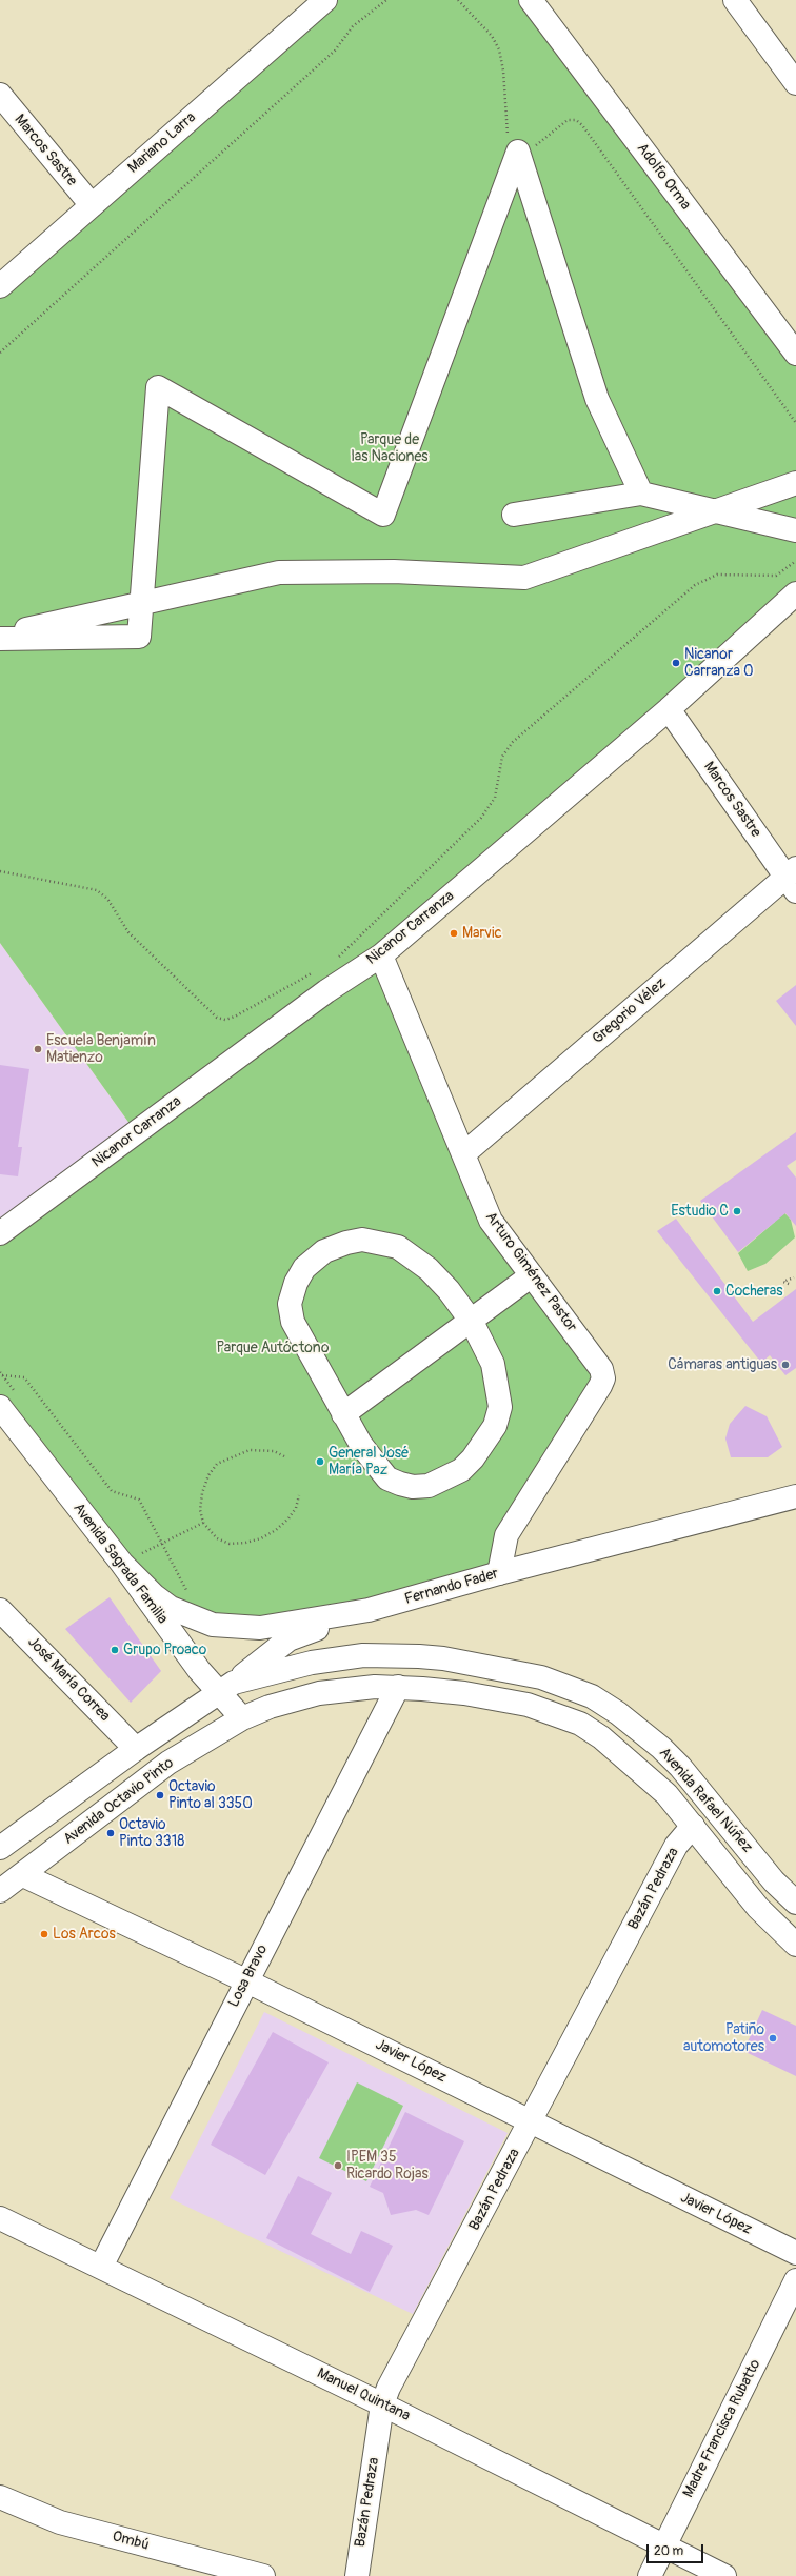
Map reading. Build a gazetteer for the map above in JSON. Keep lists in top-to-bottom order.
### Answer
{
  "streets": {
    "street": [
      "Mariano Larra",
      "Marcos Sastre",
      "Adolfo Orma",
      "Nicanor Carranza",
      "Gregorio Vélez",
      "Arturo Giménez Pastor",
      "Avenida Sagrada Familia",
      "Fernando Fader",
      "José María Correa",
      "Avenida Rafael Núñez",
      "Avenida Octavio Pinto",
      "Bazán Pedraza",
      "Losa Bravo",
      "Javier López",
      "Manuel Quintana",
      "Madre Francisca Rubatto",
      "Ombú"
    ]
  },
  "crossings": [
    ["Mariano Larra", "Marcos Sastre"],
    ["Marcos Sastre", "Nicanor Carranza"],
    ["Marcos Sastre", "Gregorio Vélez"],
    ["Nicanor Carranza", "Arturo Giménez Pastor"],
    ["Gregorio Vélez", "Arturo Giménez Pastor"],
    ["Arturo Giménez Pastor", "Fernando Fader"],
    ["Avenida Sagrada Familia", "Fernando Fader"],
    ["Avenida Sagrada Familia", "Avenida Rafael Núñez"],
    ["Avenida Sagrada Familia", "Avenida Octavio Pinto"],
    ["Fernando Fader", "Avenida Octavio Pinto"],
    ["José María Correa", "Avenida Octavio Pinto"],
    ["Avenida Rafael Núñez", "Avenida Octavio Pinto"],
    ["Avenida Rafael Núñez", "Bazán Pedraza"],
    ["Avenida Rafael Núñez", "Losa Bravo"],
    ["Avenida Octavio Pinto", "Javier López"],
    ["Bazán Pedraza", "Javier López"],
    ["Bazán Pedraza", "Manuel Quintana"],
    ["Losa Bravo", "Javier López"],
    ["Losa Bravo", "Manuel Quintana"],
    ["Manuel Quintana", "Madre Francisca Rubatto"]
  ],
  "parks": ["Parque de las Naciones", "Parque Autóctono"],
  "places": [
    "Nicanor Carranza 0",
    "Marvic",
    "Escuela Benjamín Matienzo",
    "Estudio C",
    "Cocheras",
    "Cámaras antiguas",
    "General José María Paz",
    "Grupo Proaco",
    "Octavio Pinto al 3350",
    "Octavio Pinto 3318",
    "Los Arcos",
    "Patiño automotores",
    "IPEM 35 Ricardo Rojas"
  ],
  "scale_bar": "20 m"
}
